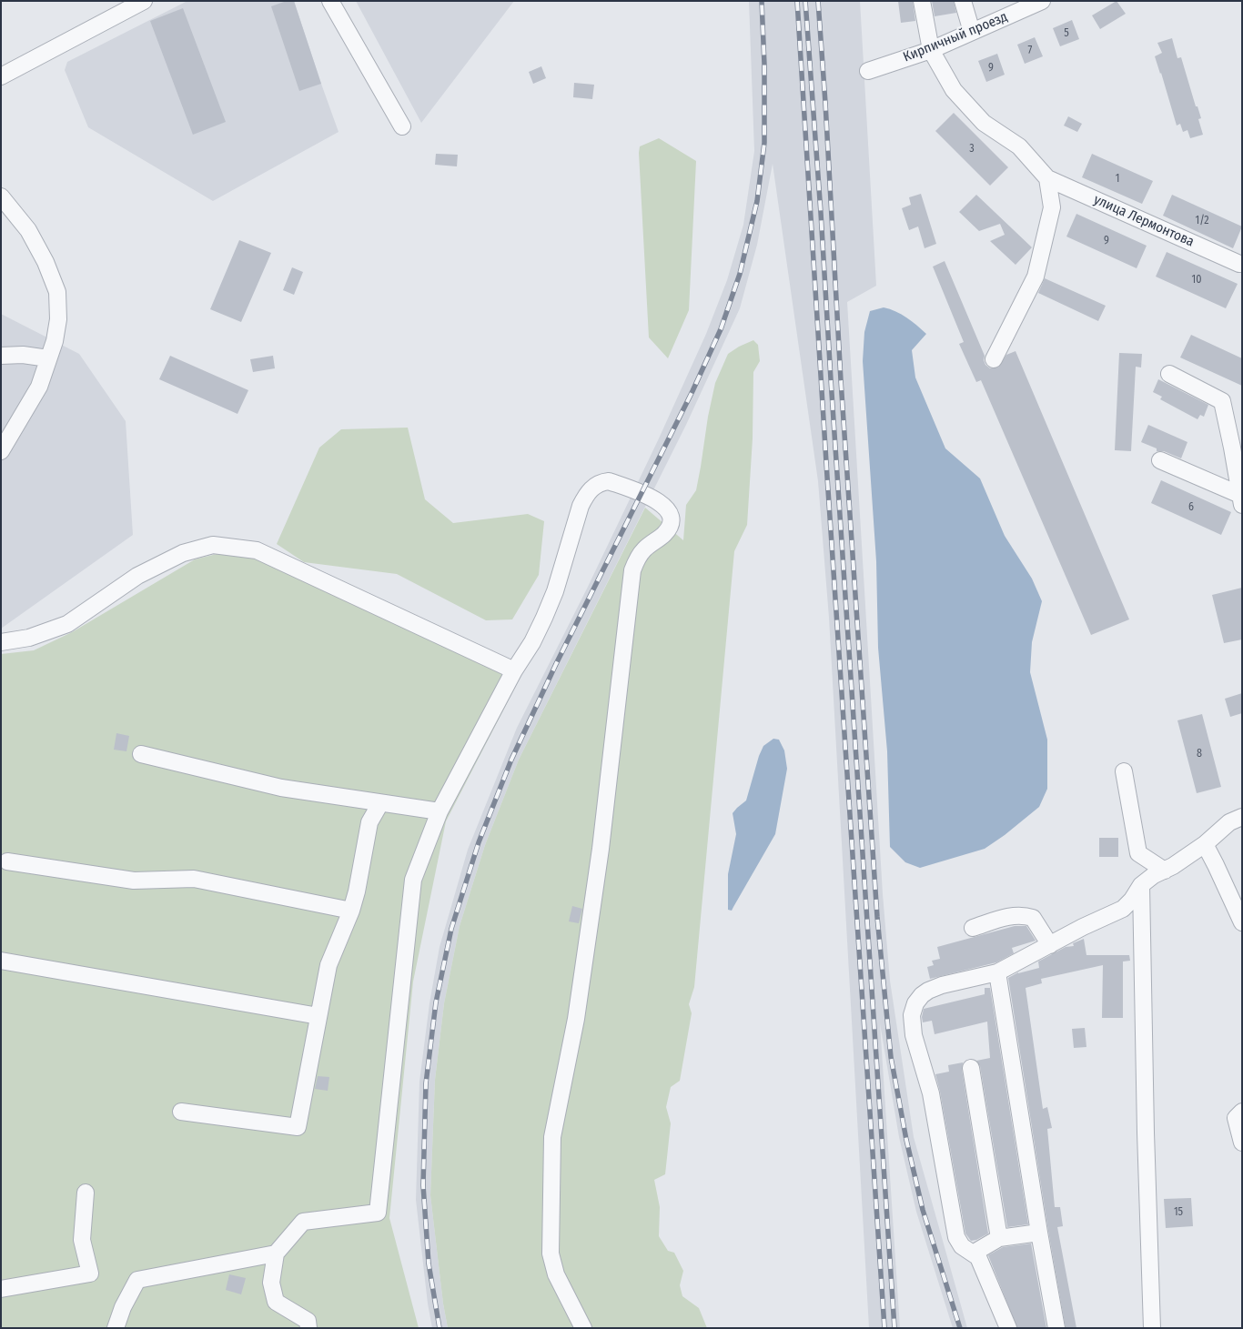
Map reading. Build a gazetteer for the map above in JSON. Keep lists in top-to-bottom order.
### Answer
{
  "streets": {
    "street": ["Кирпичный проезд", "улица Лермонтова"]
  },
  "house_numbers": [
    "5",
    "7",
    "9",
    "3",
    "1",
    "1/2",
    "9",
    "10",
    "6",
    "8",
    "15"
  ]
}
